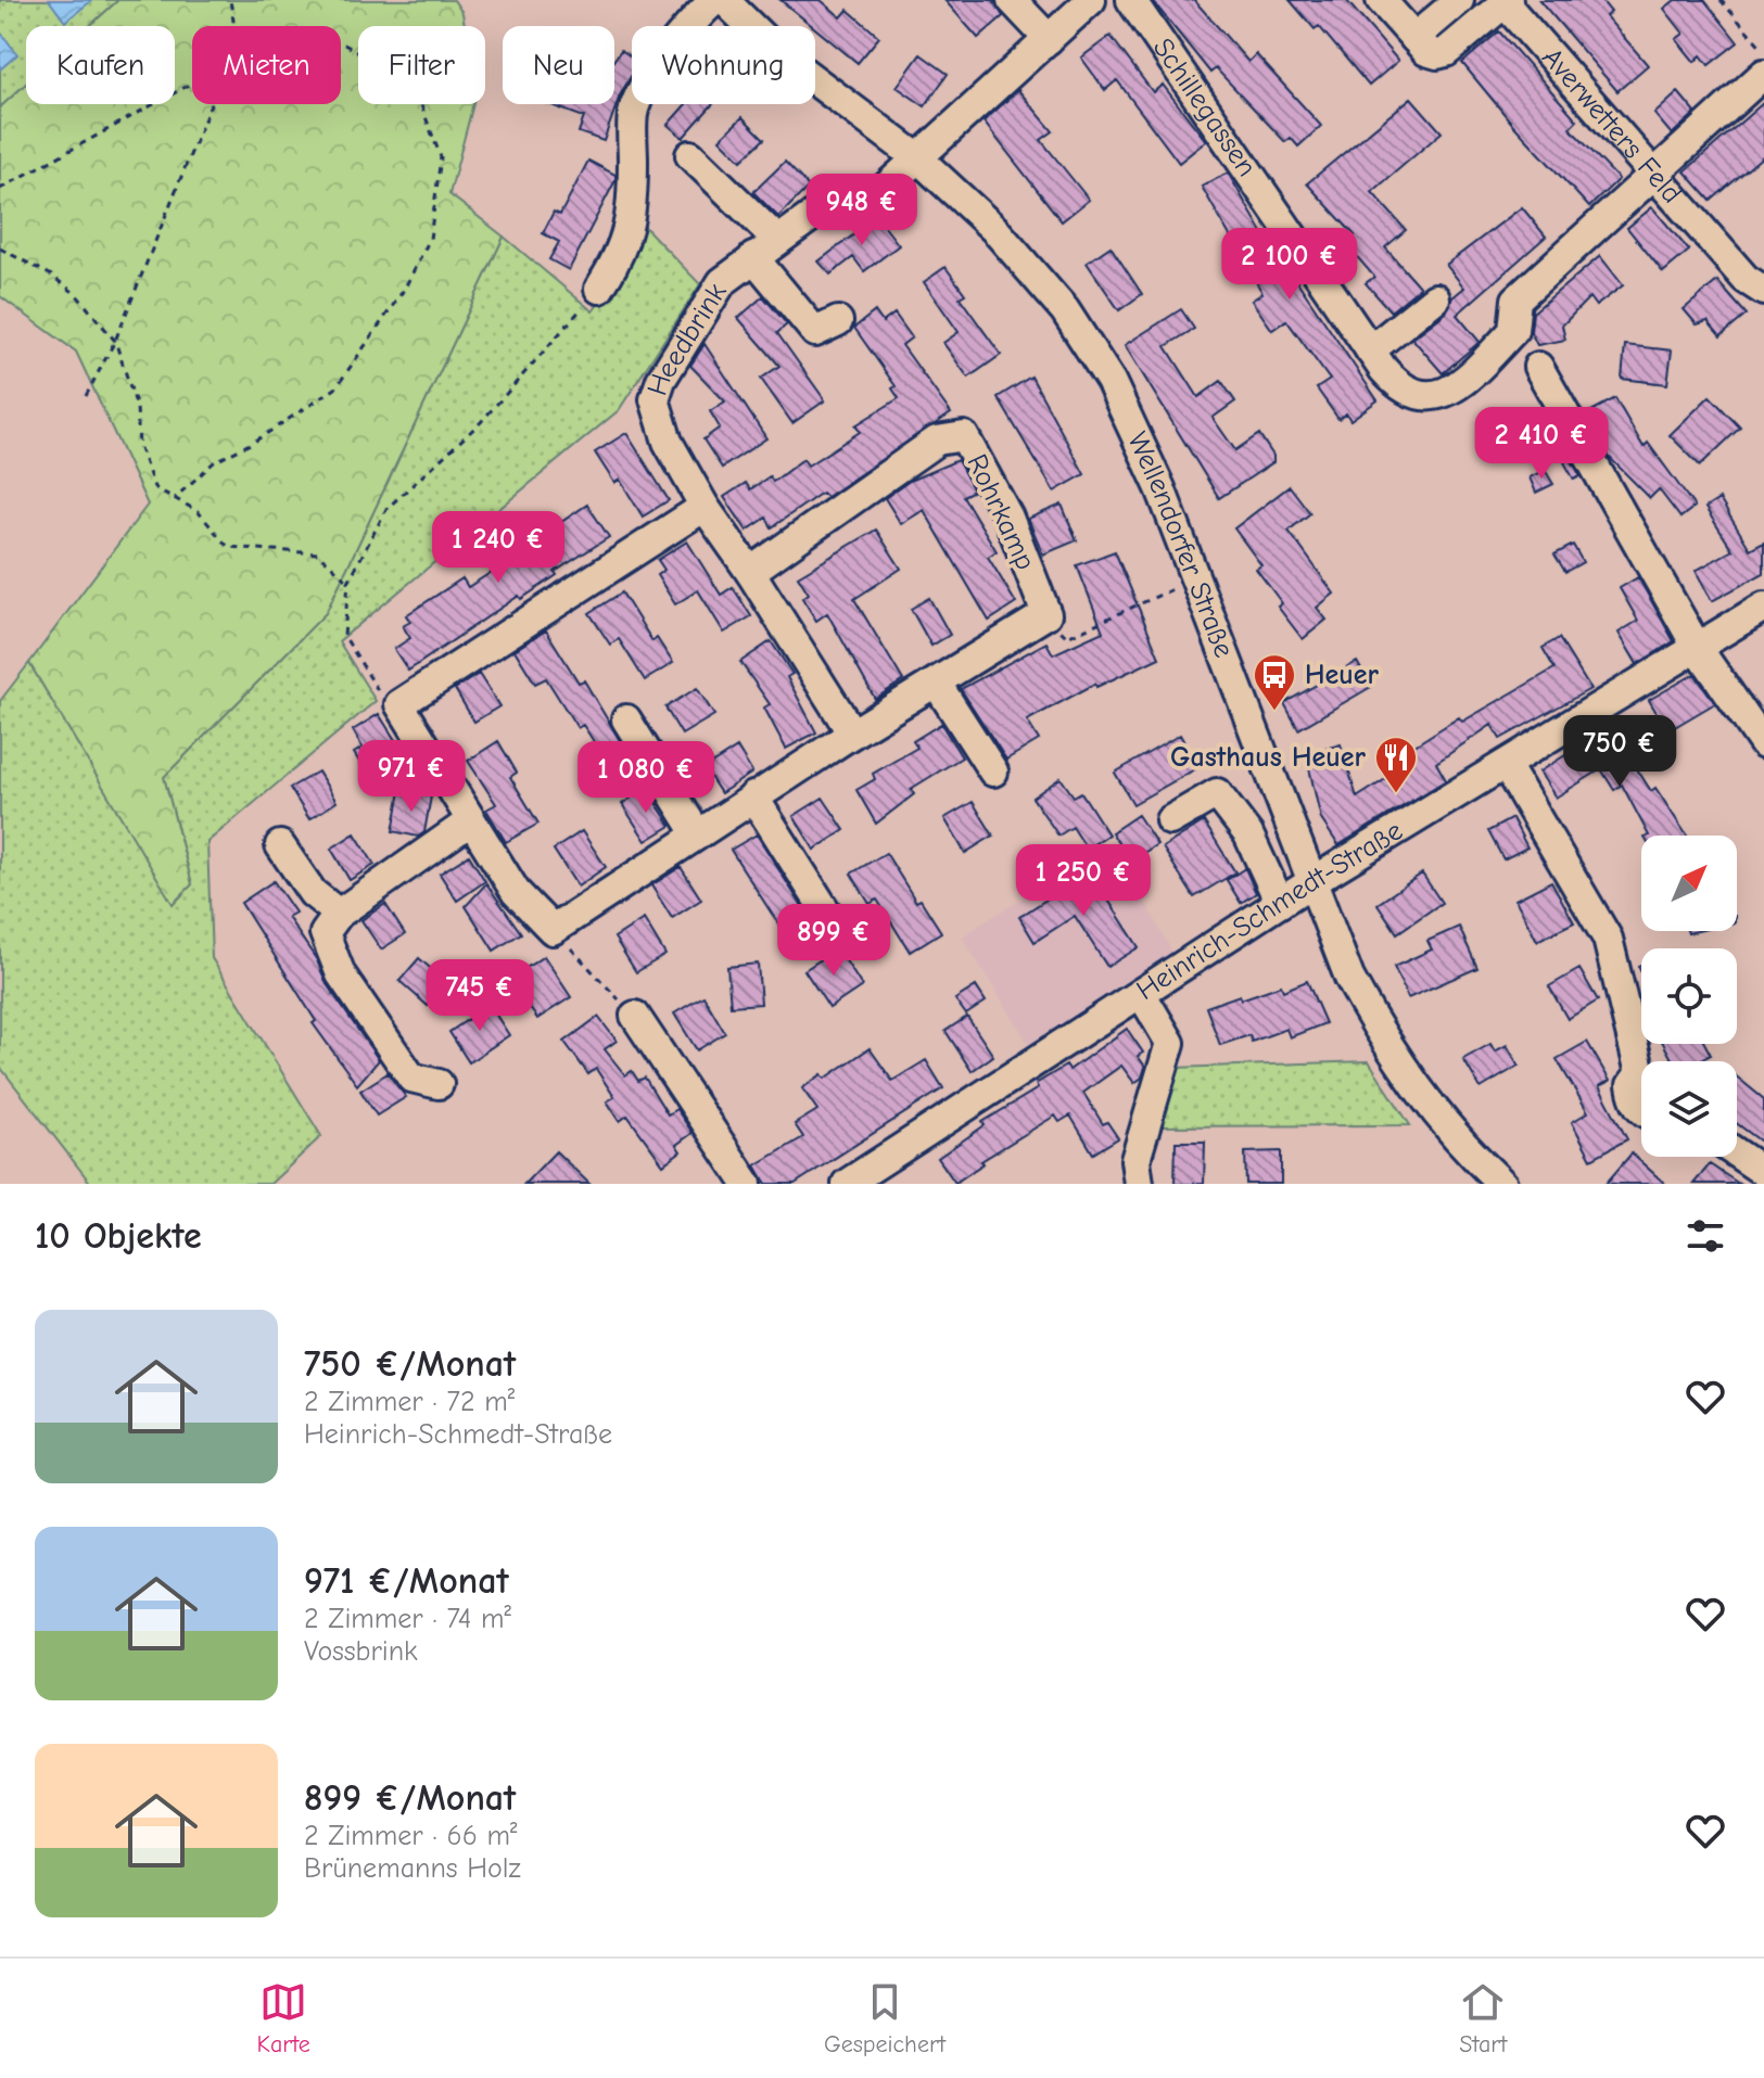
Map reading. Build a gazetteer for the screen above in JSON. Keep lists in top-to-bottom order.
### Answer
{
  "streets": {
    "street": [
      "Schillegassen",
      "Averwetters Feld",
      "Heedbrink",
      "Rohrkamp",
      "Wellendorfer Straße",
      "Heinrich-Schmedt-Straße"
    ]
  },
  "crossings": [
    ["Schillegassen", "Averwetters Feld"],
    ["Heedbrink", "Rohrkamp"],
    ["Heedbrink", "Wellendorfer Straße"],
    ["Wellendorfer Straße", "Heinrich-Schmedt-Straße"]
  ],
  "places": {
    "bus stop": ["Heuer"],
    "restaurant": ["Gasthaus Heuer"]
  },
  "north": "top right",
  "page": {
    "chip": [
      "Kaufen",
      "Mieten",
      "Filter",
      "Neu",
      "Wohnung"
    ],
    "price": [
      "948 €",
      "2 100 €",
      "2 410 €",
      "1 240 €",
      "750 €",
      "971 €",
      "1 080 €",
      "1 250 €",
      "899 €",
      "745 €"
    ],
    "heading": "10 Objekte",
    "list": [
      {
        "name": "750 €/Monat",
        "note": "2 Zimmer · 72 m² · Heinrich-Schmedt-Straße"
      },
      {
        "name": "971 €/Monat",
        "note": "2 Zimmer · 74 m² · Vossbrink"
      },
      {
        "name": "899 €/Monat",
        "note": "2 Zimmer · 66 m² · Brünemanns Holz"
      }
    ],
    "tabs": ["Karte", "Gespeichert", "Start"]
  }
}
